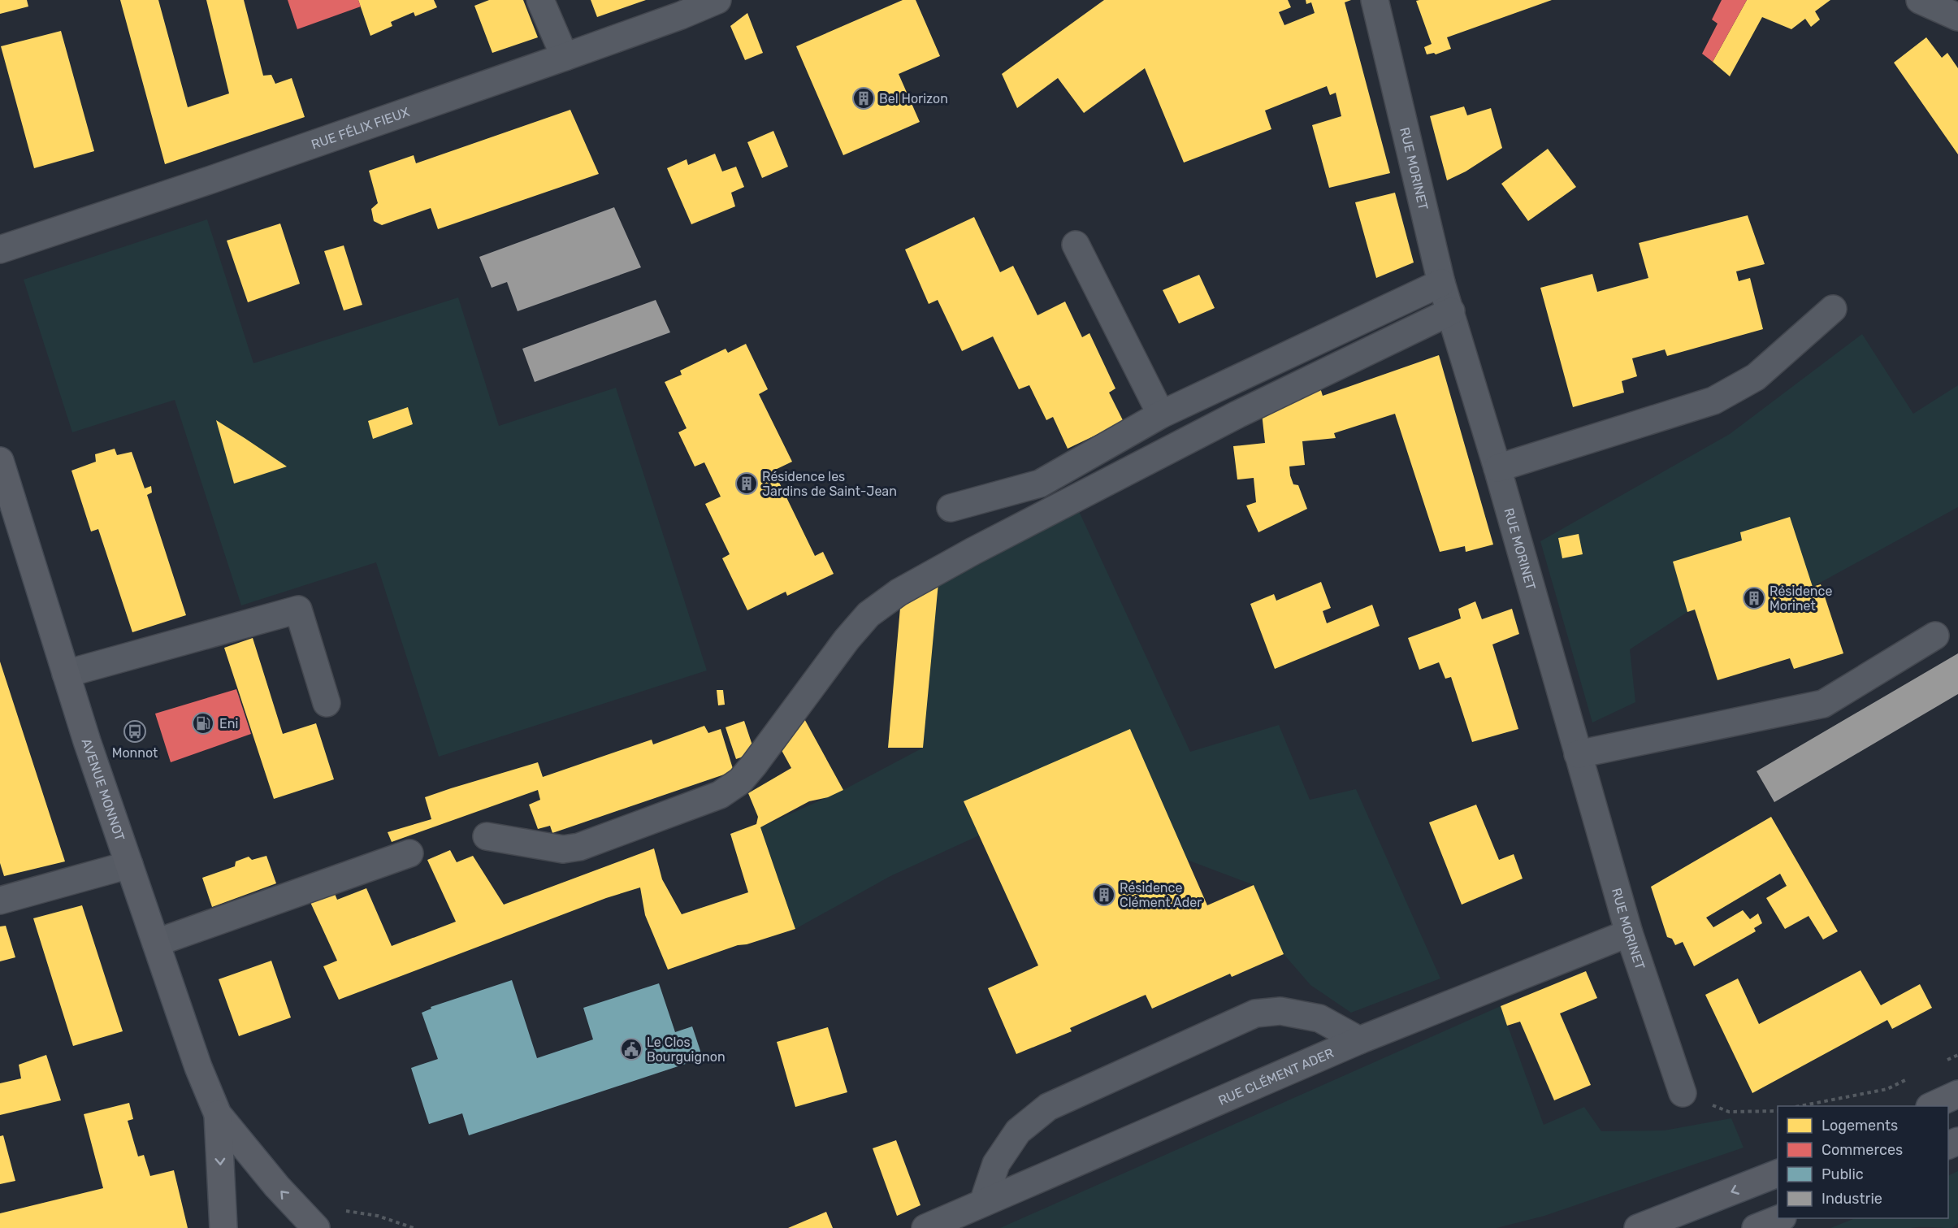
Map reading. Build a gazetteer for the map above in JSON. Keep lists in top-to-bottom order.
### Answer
{
  "streets": {
    "main road": ["AVENUE MONNOT"],
    "street": ["RUE FÉLIX FIEUX", "RUE MORINET", "RUE CLÉMENT ADER"]
  },
  "crossings": [
    ["RUE MORINET", "RUE CLÉMENT ADER"]
  ],
  "places": {
    "building": [
      "Bel Horizon",
      "Résidence les Jardins de Saint-Jean",
      "Résidence Morinet",
      "Résidence Clément Ader"
    ],
    "fuel station": ["Eni"],
    "bus stop": ["Monnot"],
    "public building": ["Le Clos Bourguignon"]
  },
  "legend": [
    "Logements",
    "Commerces",
    "Public",
    "Industrie"
  ]
}
